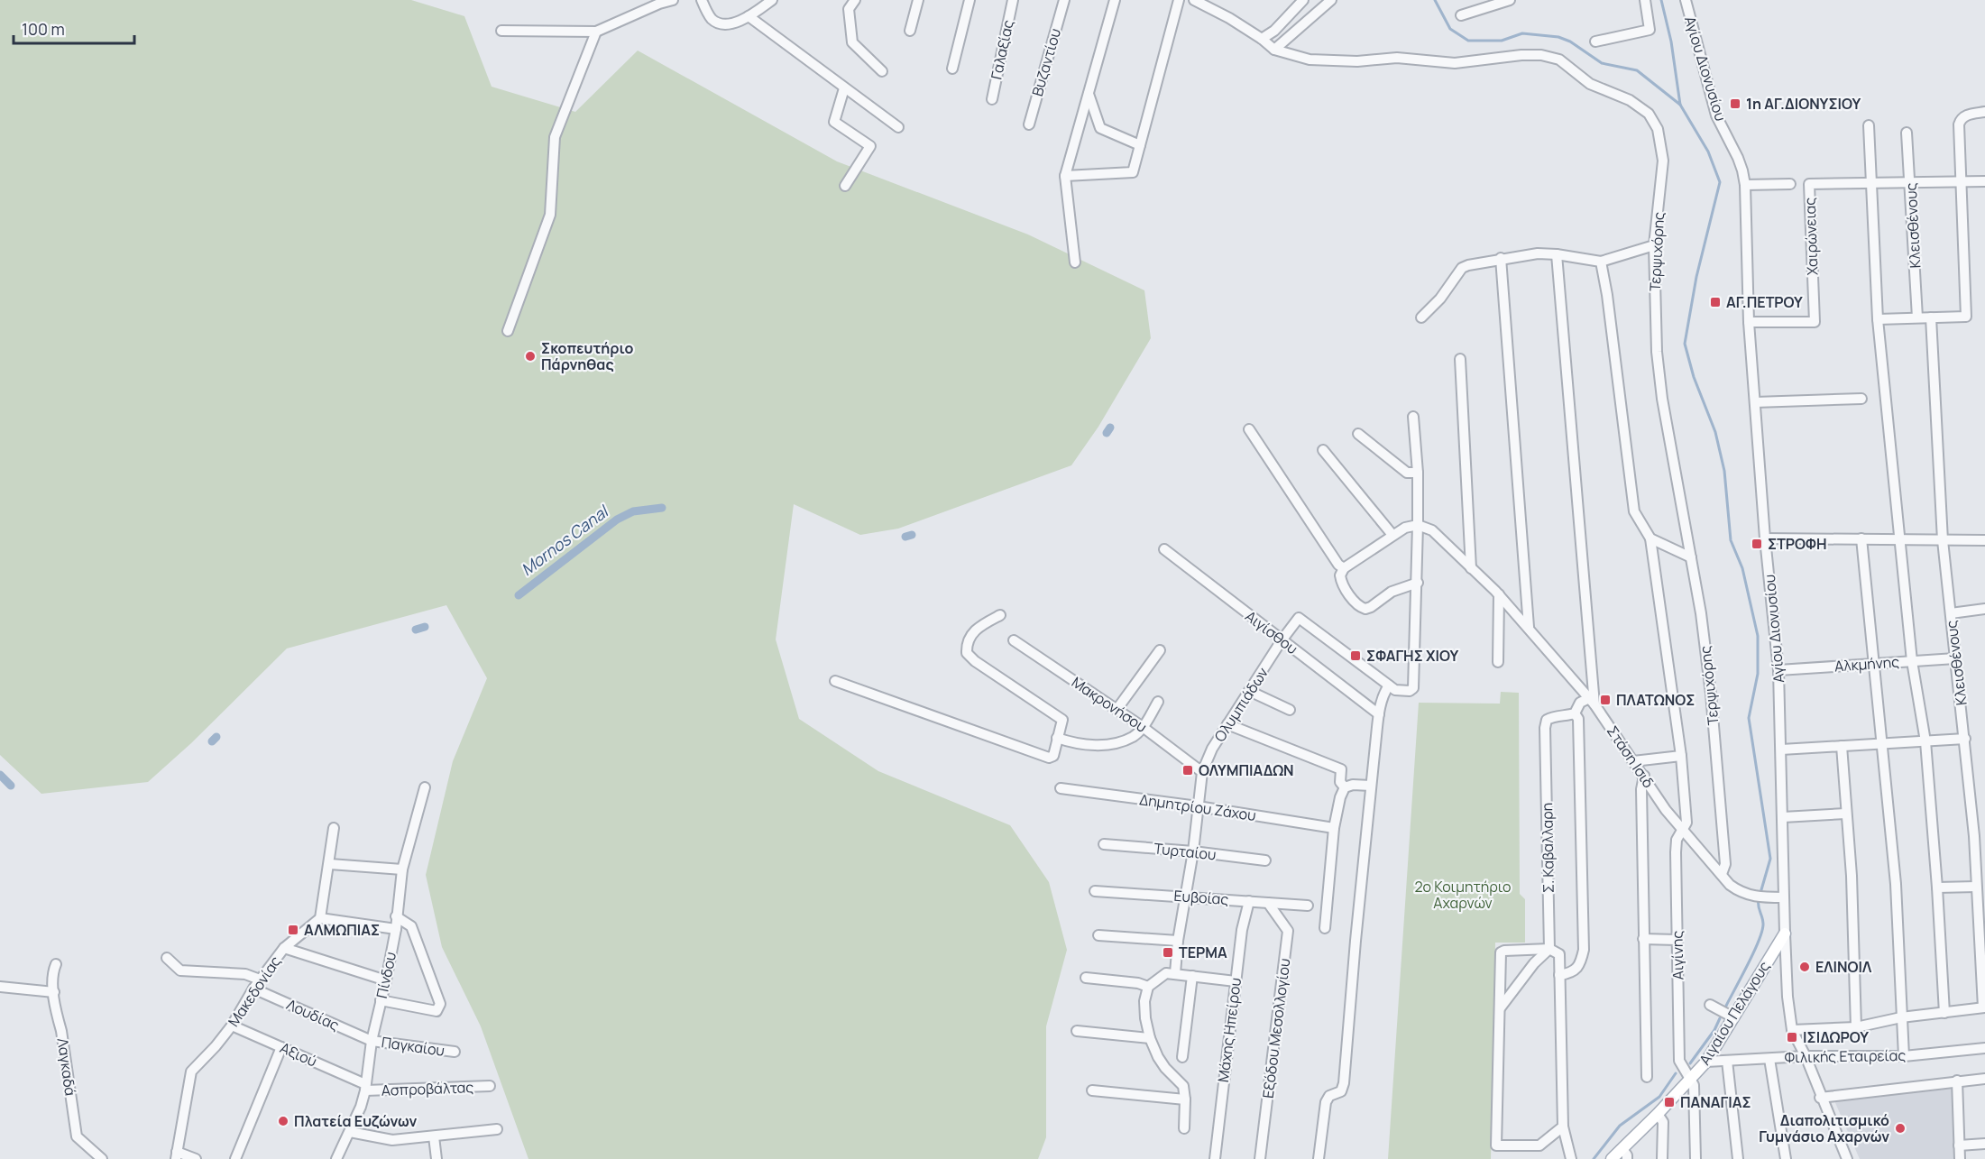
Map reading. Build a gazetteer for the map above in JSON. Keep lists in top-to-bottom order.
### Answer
{
  "streets": {
    "main road": ["Αιγαίου Πελάγους"],
    "street": [
      "Γαλαξίας",
      "Βυζαντίου",
      "Αγίου Διονυσίου",
      "Κλεισθένους",
      "Χαιρώνειας",
      "Τερψιχόρης",
      "Αιγίσθου",
      "Αλκμήνης",
      "Μακρονήσου",
      "Ολυμπιάδων",
      "Στάση Ισιδ",
      "Δημητρίου Ζάχου",
      "Σ. Καβαλλαρη",
      "Τυρταίου",
      "Ευβοίας",
      "Αιγίνης",
      "Πίνδου",
      "Μακεδονίας",
      "Λουδίας",
      "Εξόδου Μεσολλογίου",
      "Μάχης Ηπείρου",
      "Παγκαίου",
      "Αξιού",
      "Φιλικής Εταιρείας",
      "Λαγκαδά",
      "Ασπροβάλτας"
    ]
  },
  "crossings": [
    ["Αγίου Διονυσίου", "Χαιρώνειας"],
    ["Αγίου Διονυσίου", "Αλκμήνης"],
    ["Αγίου Διονυσίου", "Στάση Ισιδ"],
    ["Αγίου Διονυσίου", "Αιγαίου Πελάγους"],
    ["Αγίου Διονυσίου", "Φιλικής Εταιρείας"],
    ["Κλεισθένους", "Αλκμήνης"],
    ["Τερψιχόρης", "Στάση Ισιδ"],
    ["Αιγίσθου", "Ολυμπιάδων"],
    ["Μακρονήσου", "Ολυμπιάδων"],
    ["Ολυμπιάδων", "Δημητρίου Ζάχου"],
    ["Ολυμπιάδων", "Τυρταίου"],
    ["Ολυμπιάδων", "Ευβοίας"],
    ["Στάση Ισιδ", "Αιγίνης"],
    ["Ευβοίας", "Εξόδου Μεσολλογίου"],
    ["Ευβοίας", "Μάχης Ηπείρου"],
    ["Αιγίνης", "Αιγαίου Πελάγους"],
    ["Πίνδου", "Λουδίας"],
    ["Πίνδου", "Παγκαίου"],
    ["Πίνδου", "Αξιού"],
    ["Πίνδου", "Ασπροβάλτας"],
    ["Μακεδονίας", "Λουδίας"],
    ["Μακεδονίας", "Αξιού"],
    ["Αιγαίου Πελάγους", "Φιλικής Εταιρείας"],
    ["Λουδίας", "Παγκαίου"],
    ["Αξιού", "Ασπροβάλτας"]
  ],
  "water": ["Mornos Canal"],
  "parks": ["2ο Κοιμητήριο Αχαρνών"],
  "places": {
    "transit": [
      "1η ΑΓ.ΔΙΟΝΥΣΙΟΥ",
      "ΑΓ.ΠΕΤΡΟΥ",
      "ΣΤΡΟΦΗ",
      "ΣΦΑΓΗΣ ΧΙΟΥ",
      "ΠΛΑΤΩΝΟΣ",
      "ΟΛΥΜΠΙΑΔΩΝ",
      "ΑΛΜΩΠΙΑΣ",
      "ΤΕΡΜΑ",
      "ΙΣΙΔΩΡΟΥ",
      "ΠΑΝΑΓΙΑΣ"
    ],
    "other": [
      "Σκοπευτήριο Πάρνηθας",
      "ΕΛΙΝΟΙΛ",
      "Πλατεία Ευζώνων",
      "Διαπολιτισμικό Γυμνάσιο Αχαρνών"
    ]
  },
  "scale_bar": "100 m"
}
